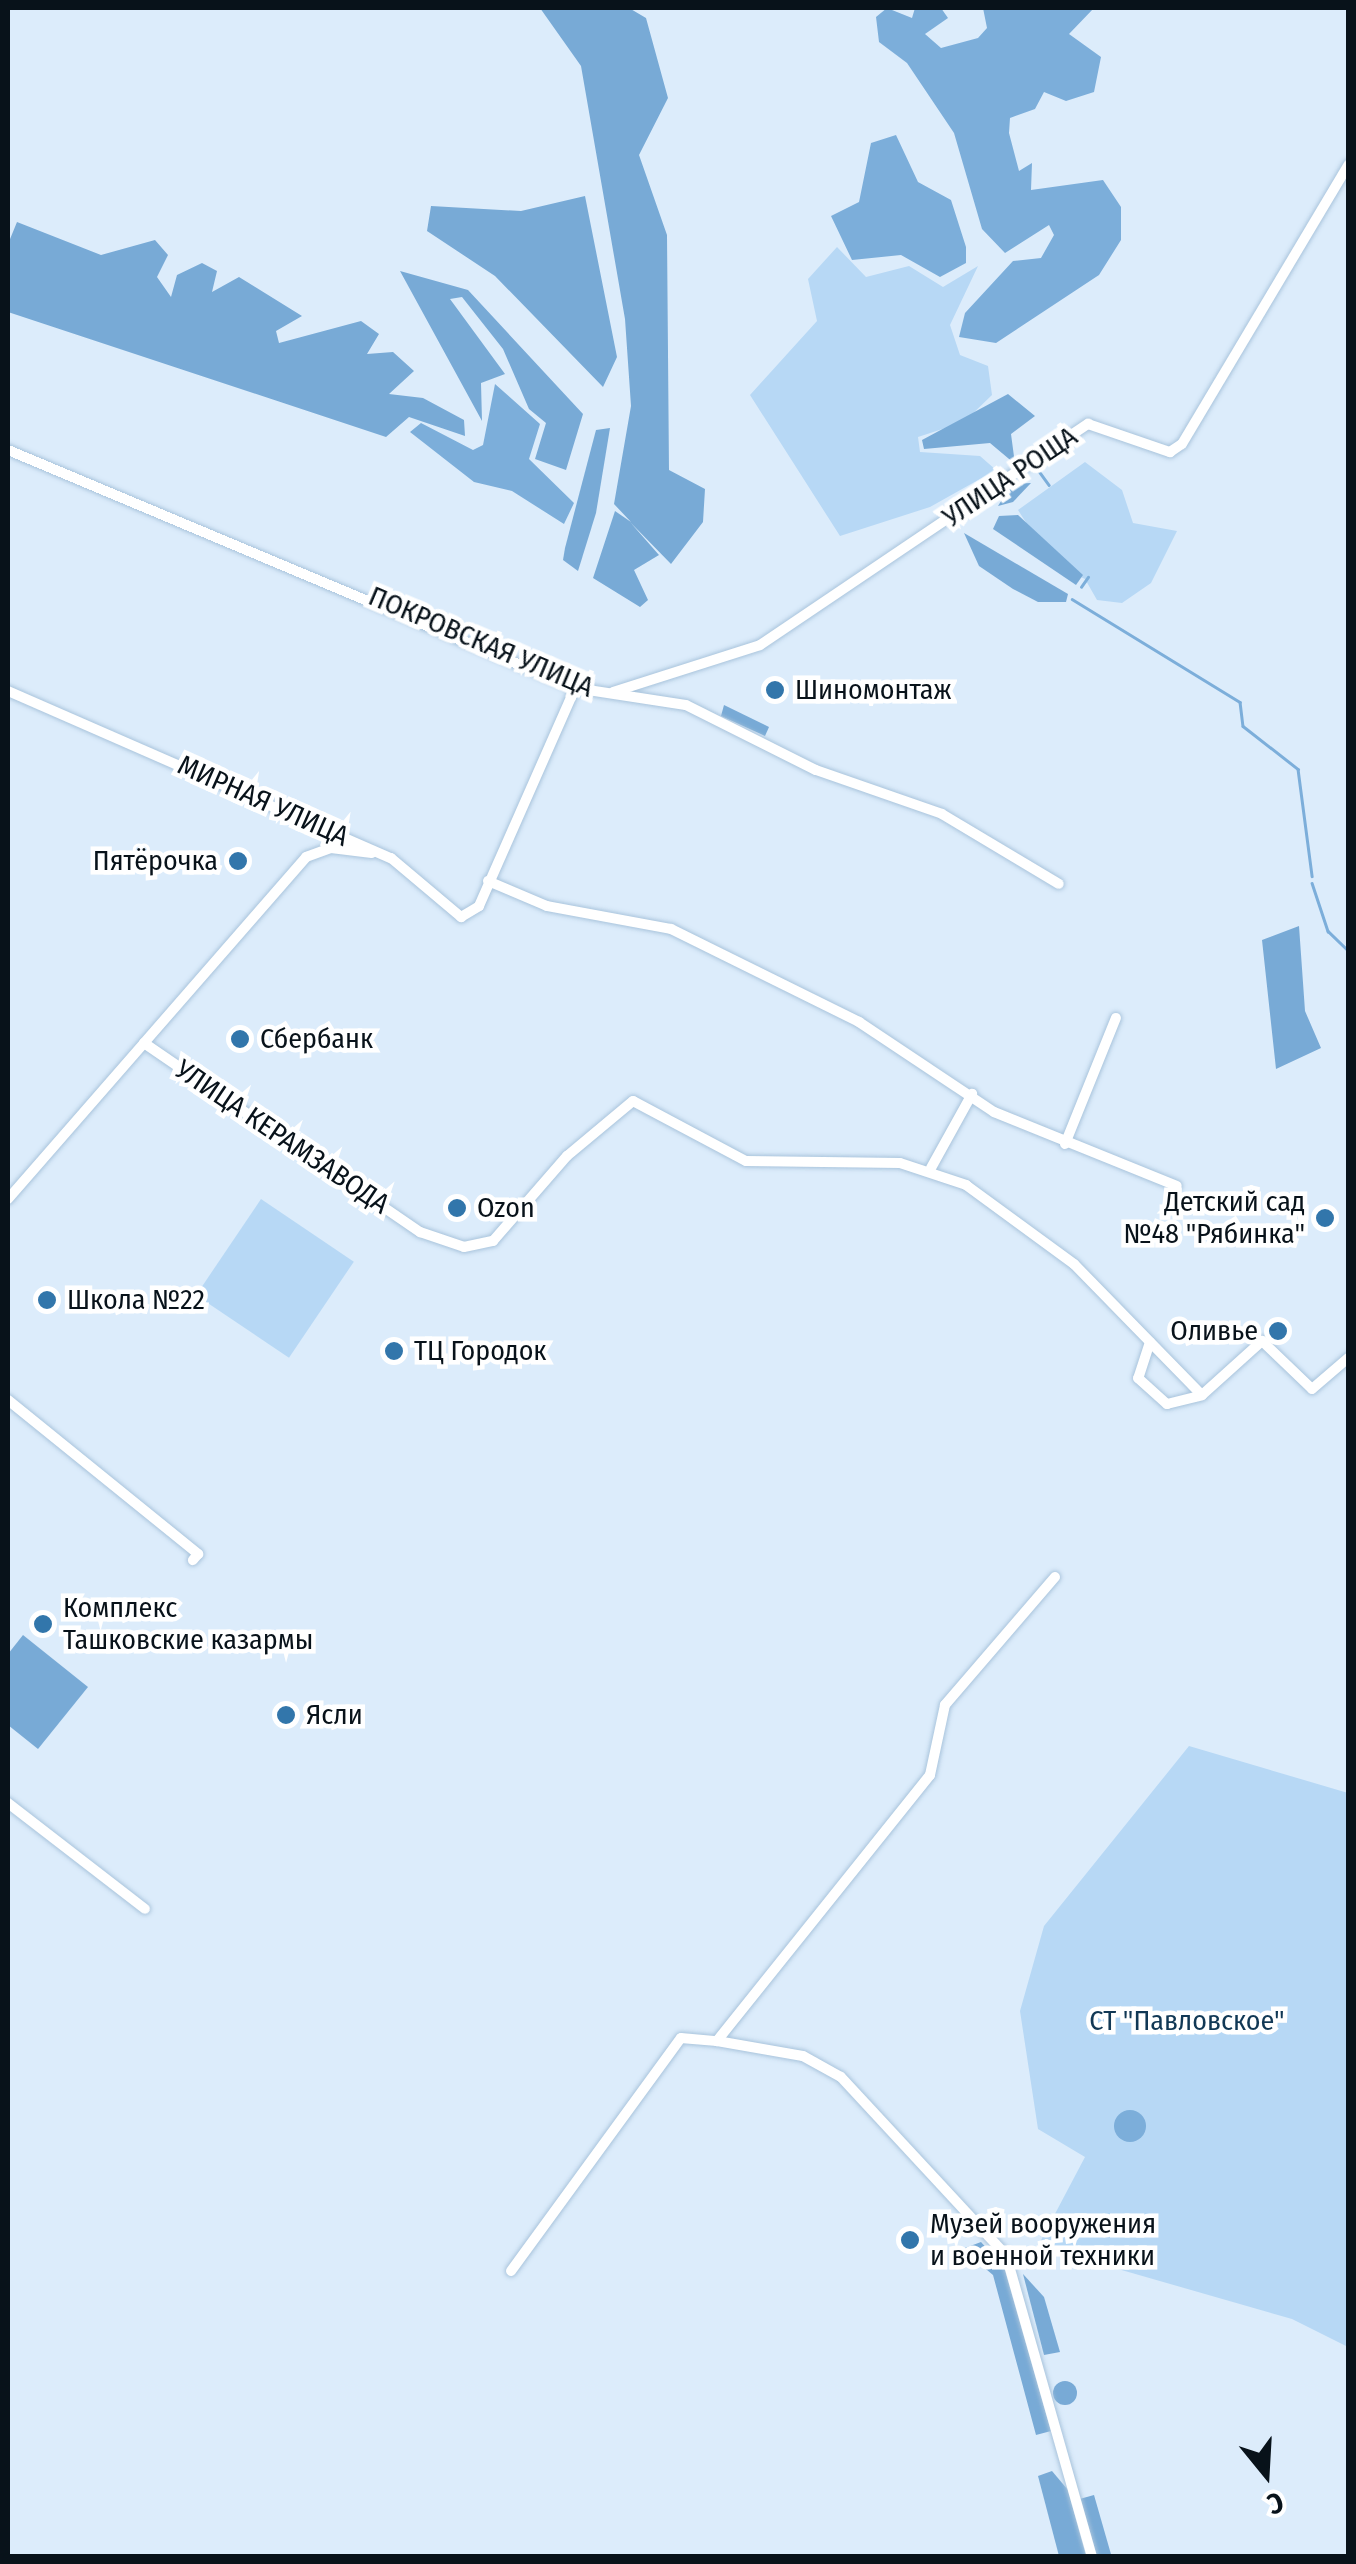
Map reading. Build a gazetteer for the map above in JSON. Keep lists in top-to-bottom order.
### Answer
{
  "streets": {
    "street": [
      "УЛИЦА РОЩА",
      "ПОКРОВСКАЯ УЛИЦА",
      "МИРНАЯ УЛИЦА",
      "УЛИЦА КЕРАМЗАВОДА"
    ]
  },
  "crossings": [
    ["УЛИЦА РОЩА", "ПОКРОВСКАЯ УЛИЦА"],
    ["ПОКРОВСКАЯ УЛИЦА", "МИРНАЯ УЛИЦА"],
    ["МИРНАЯ УЛИЦА", "УЛИЦА КЕРАМЗАВОДА"]
  ],
  "parks": ["СТ \"Павловское\""],
  "places": [
    "Шиномонтаж",
    "Пятёрочка",
    "Сбербанк",
    "Ozon",
    "Детский сад №48 \"Рябинка\"",
    "Школа №22",
    "Оливье",
    "ТЦ Городок",
    "Комплекс Ташковские казармы",
    "Ясли",
    "Музей вооружения и военной техники"
  ],
  "north": "bottom"
}
